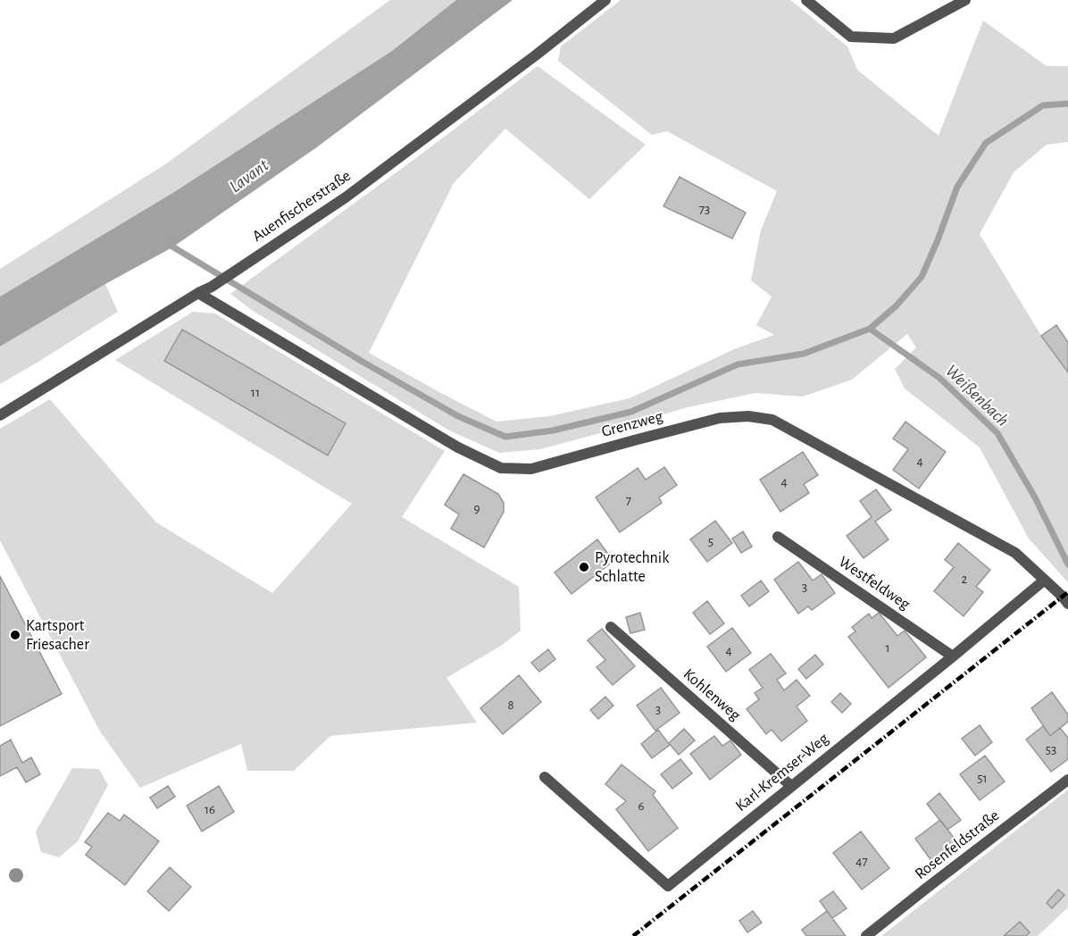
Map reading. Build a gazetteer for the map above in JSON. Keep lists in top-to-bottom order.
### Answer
{
  "streets": {
    "street": [
      "Auenfischerstraße",
      "Grenzweg",
      "Westfeldweg",
      "Kohlenweg",
      "Karl-Kremser-Weg",
      "Rosenfeldstraße"
    ]
  },
  "crossings": [
    ["Auenfischerstraße", "Grenzweg"],
    ["Grenzweg", "Karl-Kremser-Weg"],
    ["Westfeldweg", "Karl-Kremser-Weg"],
    ["Kohlenweg", "Karl-Kremser-Weg"]
  ],
  "water": ["Lavant", "Weißenbach"],
  "places": ["Pyrotechnik Schlatte", "Kartsport Friesacher"],
  "house_numbers": [
    "73",
    "11",
    "4",
    "4",
    "7",
    "9",
    "5",
    "2",
    "3",
    "1",
    "4",
    "8",
    "3",
    "53",
    "51",
    "6",
    "16",
    "47"
  ]
}
